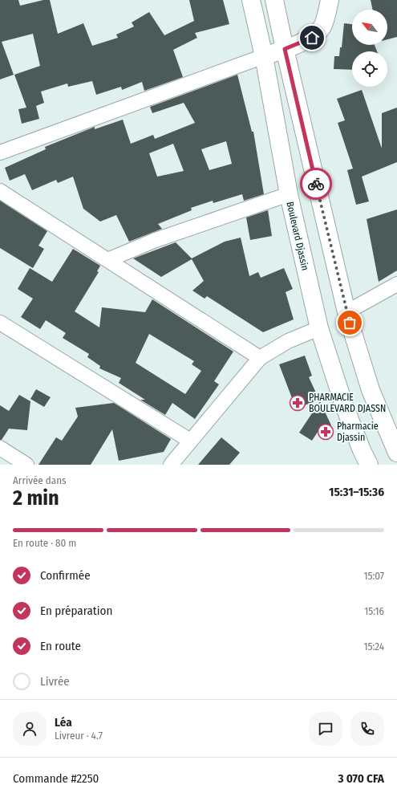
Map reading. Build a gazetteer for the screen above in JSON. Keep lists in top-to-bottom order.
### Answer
{
  "streets": {
    "main road": ["Boulevard Djassin"]
  },
  "places": {
    "pharmacy": ["PHARMACIE BOULEVARD DJASSN", "Pharmacie Djassin"]
  },
  "north": "top left",
  "page": {
    "heading": ["2 min", "Arrivée dans", "15:31–15:36"],
    "panel": [
      "Léa",
      "Livreur · 4.7",
      "Commande #2250",
      "3 070 CFA"
    ],
    "bar": "En route · 80 m",
    "list": [
      ["Confirmée", "15:07"],
      ["En préparation", "15:16"],
      ["En route", "15:24"],
      "Livrée"
    ]
  }
}
